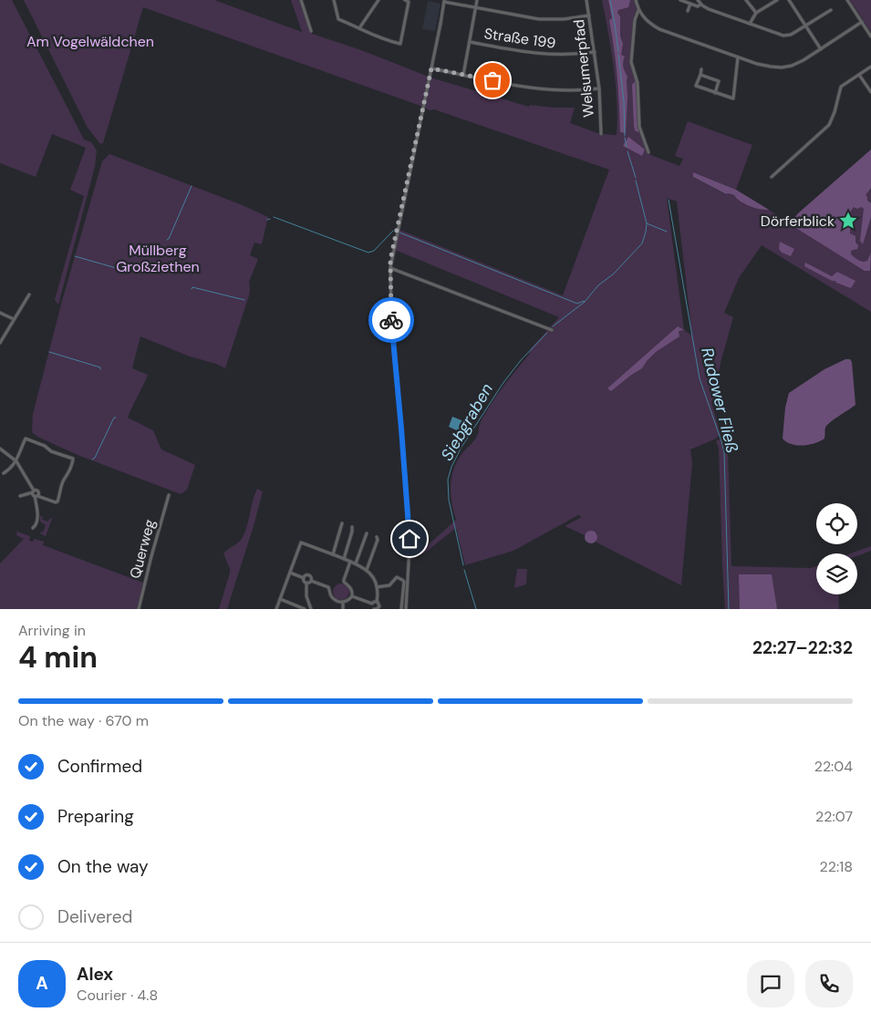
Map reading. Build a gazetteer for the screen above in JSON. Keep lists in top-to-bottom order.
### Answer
{
  "streets": {
    "street": ["Straße 199", "Welsumerpfad", "Querweg"]
  },
  "crossings": [
    ["Straße 199", "Welsumerpfad"]
  ],
  "water": ["Rudower Fließ", "Siebgraben"],
  "parks": ["Am Vogelwäldchen", "Müllberg Großziethen"],
  "places": {
    "place": ["Dörferblick"]
  },
  "page": {
    "heading": ["4 min", "Arriving in", "22:27–22:32"],
    "panel": ["Alex", "Courier · 4.8"],
    "bar": "On the way · 670 m",
    "list": [
      ["Confirmed", "22:04"],
      ["Preparing", "22:07"],
      ["On the way", "22:18"],
      "Delivered"
    ],
    "round": "A"
  }
}
